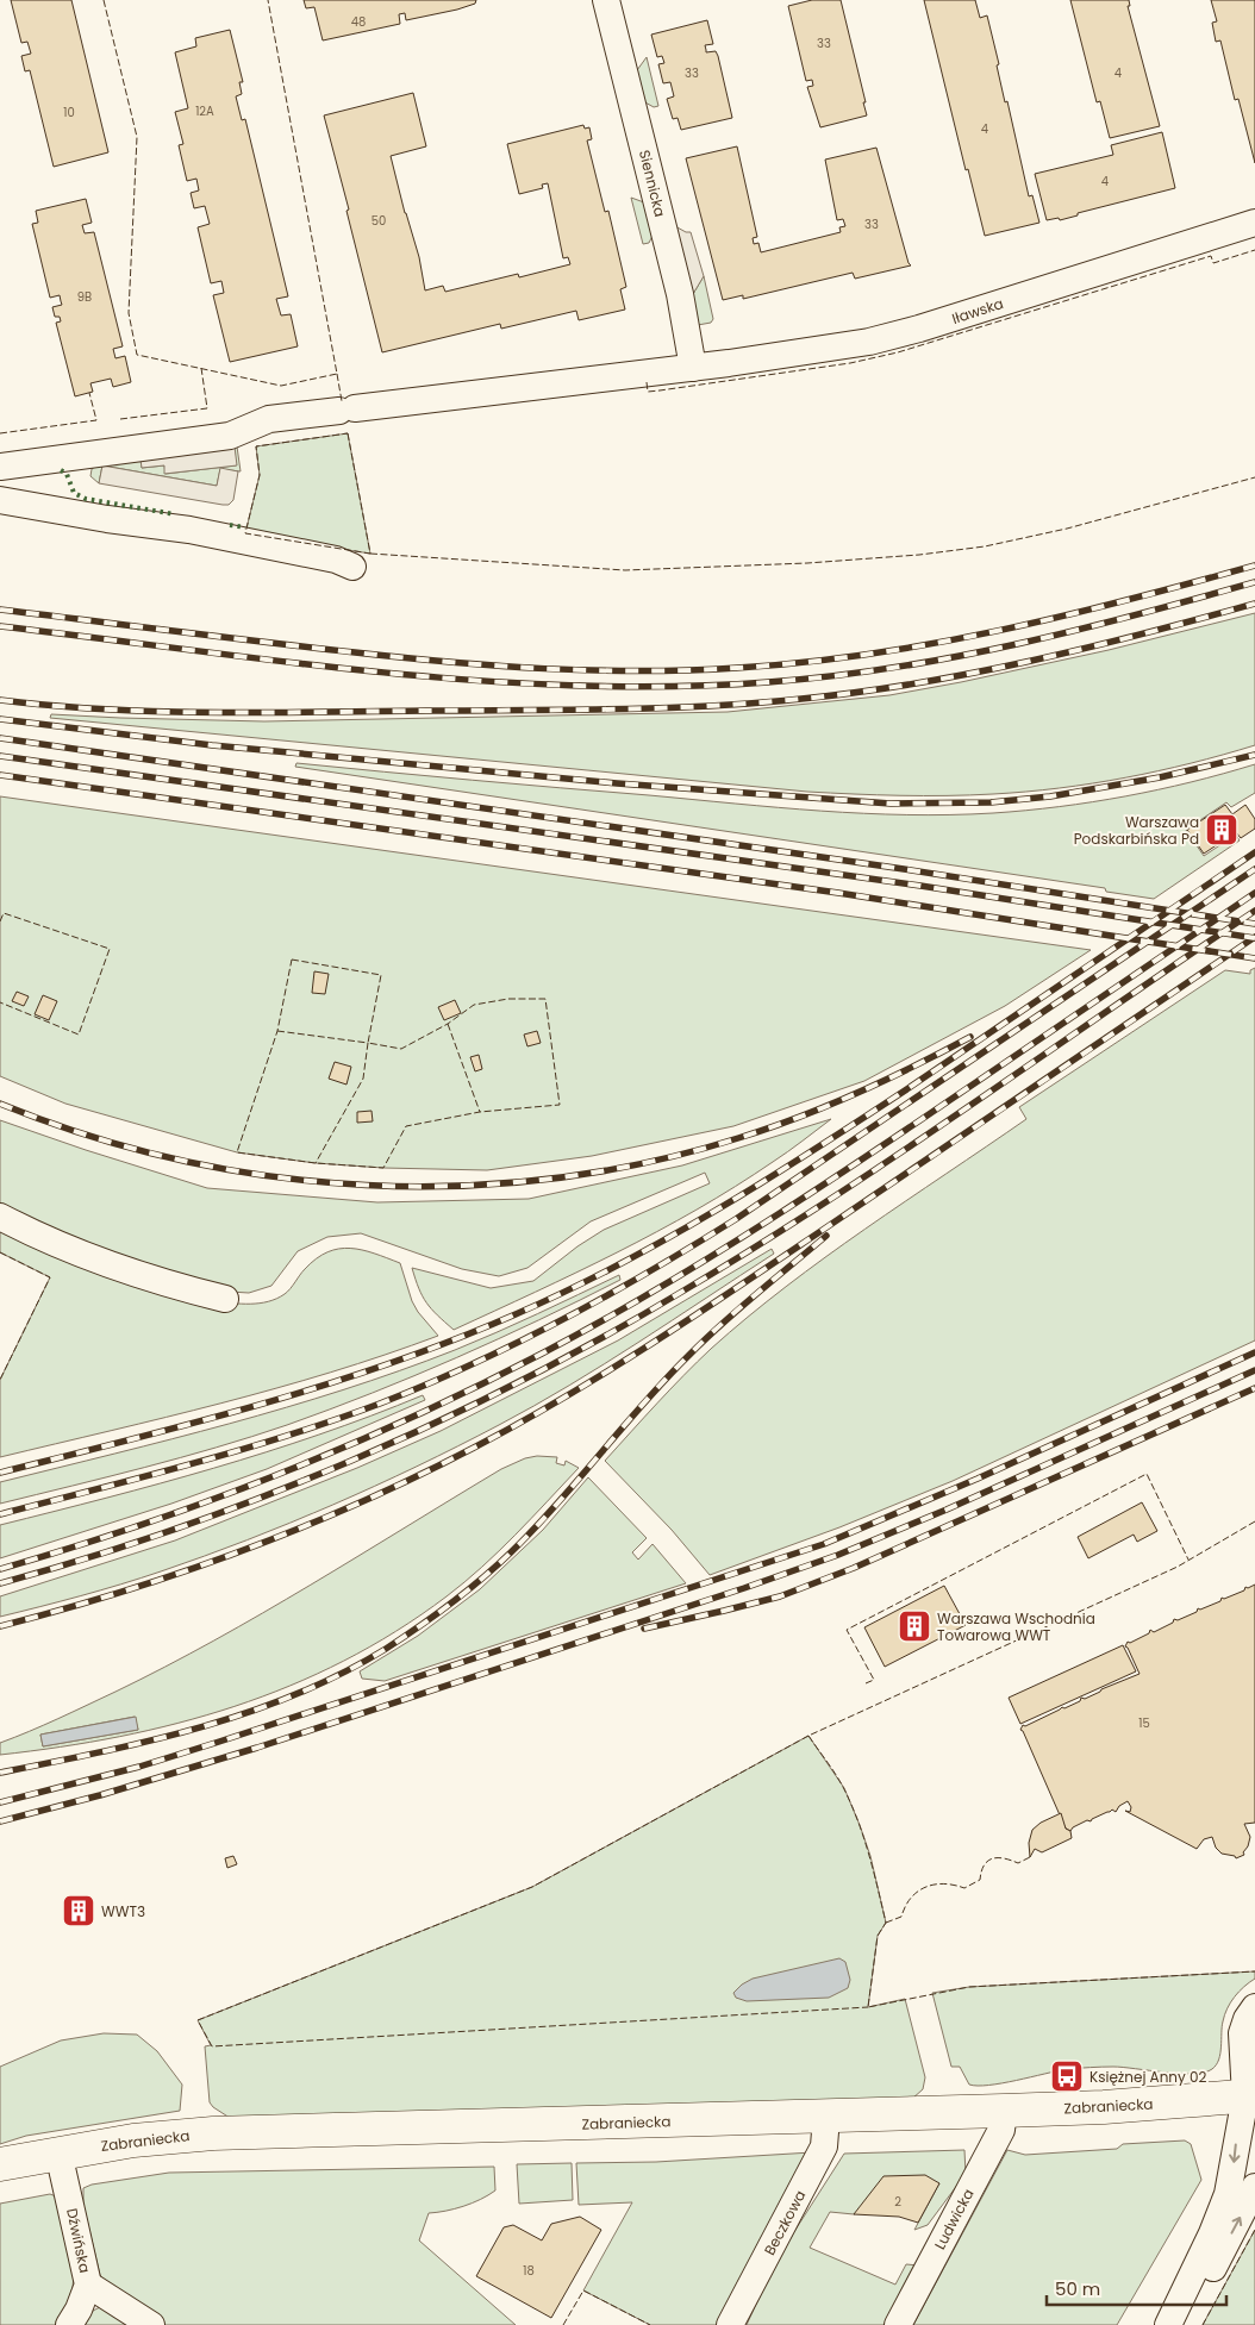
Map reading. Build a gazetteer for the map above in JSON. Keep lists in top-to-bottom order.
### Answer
{
  "streets": {
    "main road": ["Zabraniecka"],
    "street": [
      "Siennicka",
      "Iławska",
      "Ludwicka",
      "Beczkowa",
      "Dźwińska"
    ]
  },
  "crossings": [
    ["Siennicka", "Iławska"],
    ["Zabraniecka", "Ludwicka"],
    ["Zabraniecka", "Beczkowa"],
    ["Zabraniecka", "Dźwińska"]
  ],
  "places": {
    "building": ["Warszawa Podskarbińska Pd", "Warszawa Wschodnia Towarowa WWT", "WWT3"],
    "bus stop": ["Księżnej Anny 02"]
  },
  "house_numbers": [
    "48",
    "33",
    "33",
    "4",
    "12A",
    "10",
    "4",
    "4",
    "50",
    "33",
    "9B",
    "15",
    "2",
    "18"
  ],
  "scale_bar": "50 m"
}
